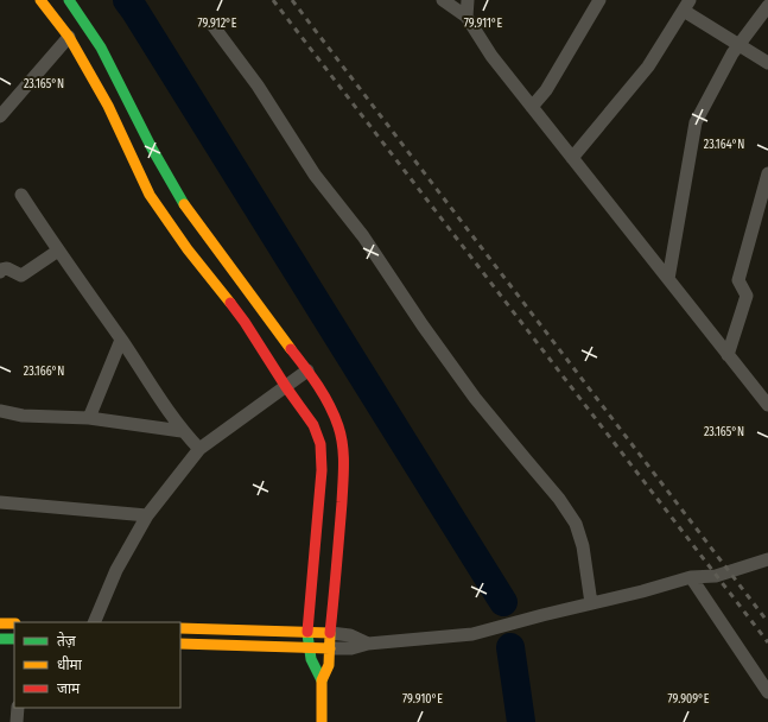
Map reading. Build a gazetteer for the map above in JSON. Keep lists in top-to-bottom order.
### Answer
{
  "legend": ["तेज़", "धीमा", "जाम"],
  "coordinates": [
    "79.912°E",
    "79.911°E",
    "23.165°N",
    "23.164°N",
    "23.166°N",
    "79.910°E",
    "79.909°E"
  ]
}
